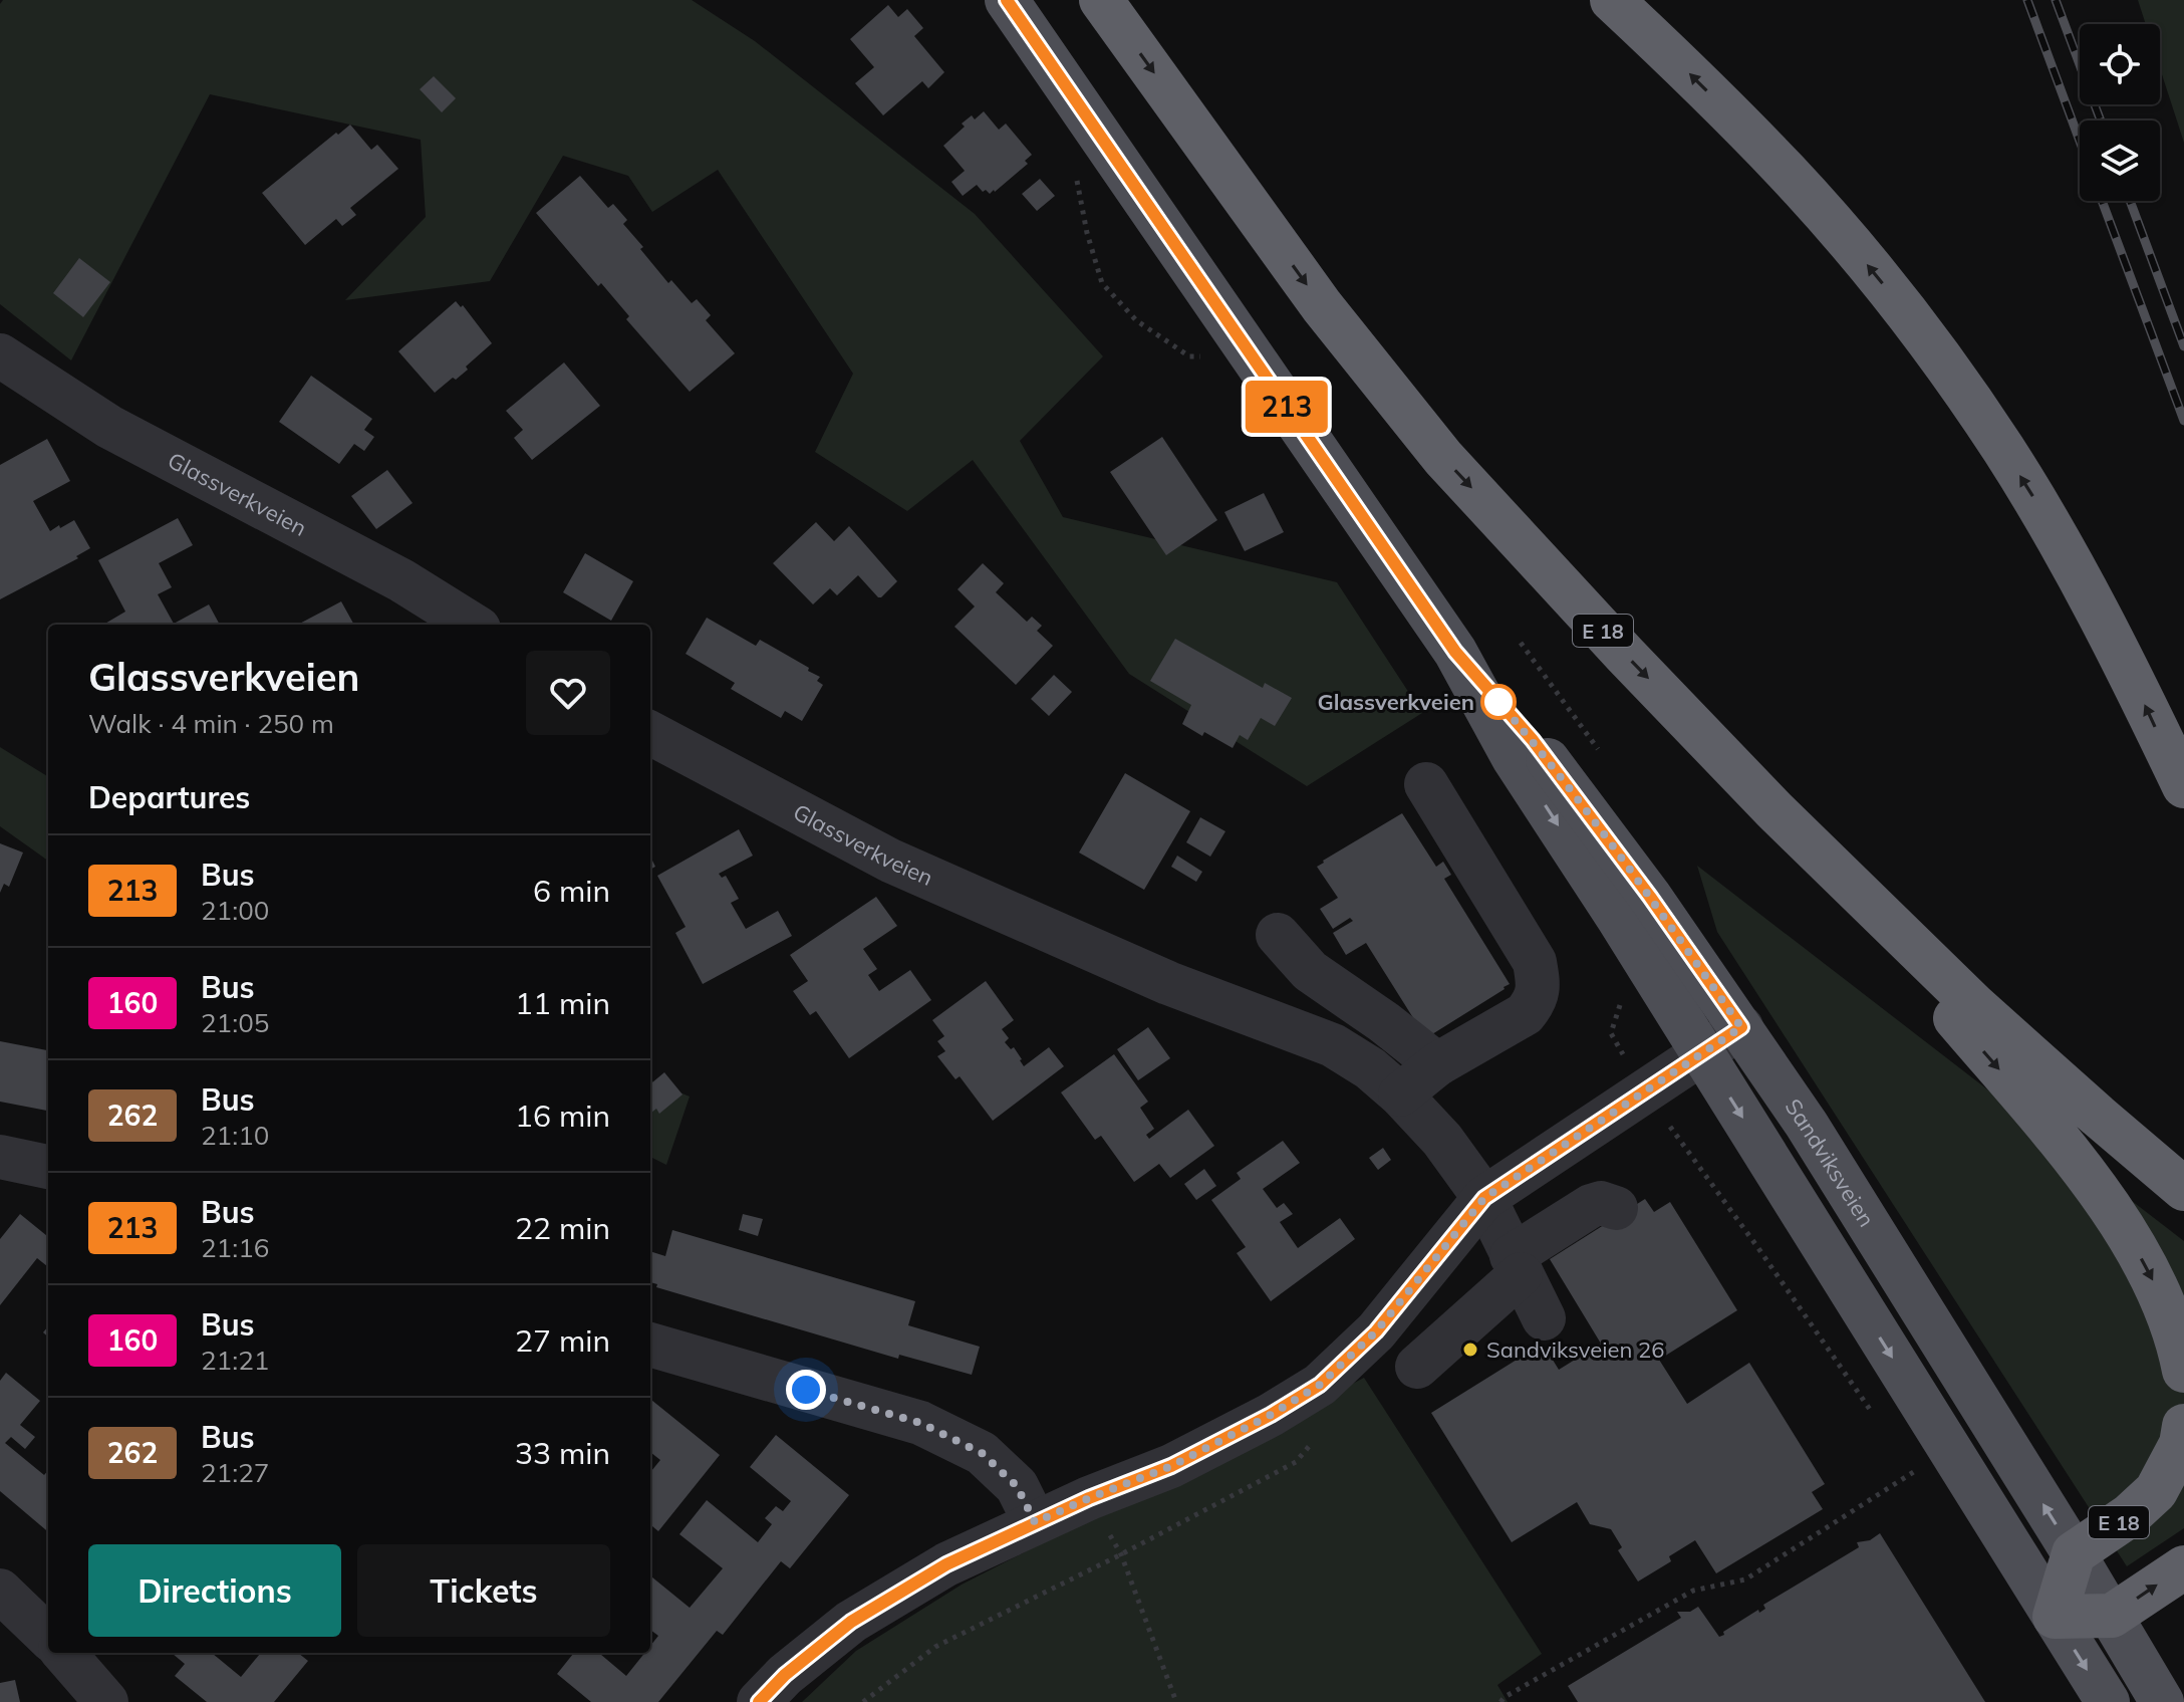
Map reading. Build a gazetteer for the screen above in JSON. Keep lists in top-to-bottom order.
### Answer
{
  "streets": {
    "highway": ["E 18"],
    "main road": ["Sandviksveien"],
    "street": ["Glassverkveien"]
  },
  "crossings": [
    ["E 18", "Sandviksveien"]
  ],
  "places": ["Glassverkveien", "Sandviksveien 26"],
  "lines": ["bus line 213"],
  "page": {
    "on_map": "213",
    "heading": [
      ["Glassverkveien", "Walk · 4 min · 250 m"],
      "Departures"
    ],
    "list": [
      {
        "mark": "213",
        "name": "Bus",
        "note": "21:00",
        "value": "6 min"
      },
      {
        "mark": "160",
        "name": "Bus",
        "note": "21:05",
        "value": "11 min"
      },
      {
        "mark": "262",
        "name": "Bus",
        "note": "21:10",
        "value": "16 min"
      },
      {
        "mark": "213",
        "name": "Bus",
        "note": "21:16",
        "value": "22 min"
      },
      {
        "mark": "160",
        "name": "Bus",
        "note": "21:21",
        "value": "27 min"
      },
      {
        "mark": "262",
        "name": "Bus",
        "note": "21:27",
        "value": "33 min"
      }
    ],
    "buttons": ["Directions", "Tickets"]
  }
}
